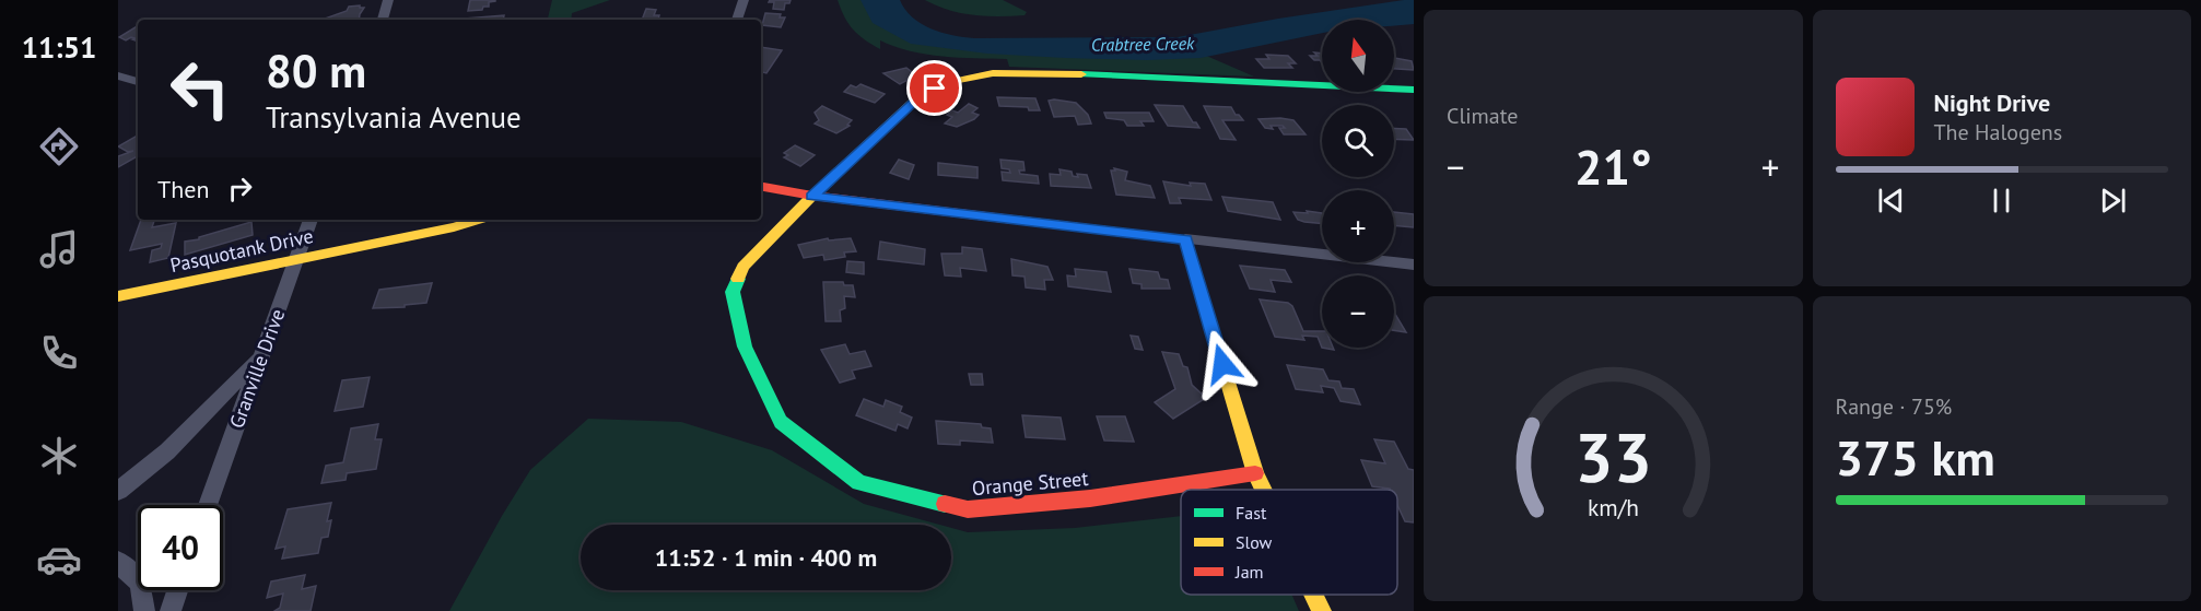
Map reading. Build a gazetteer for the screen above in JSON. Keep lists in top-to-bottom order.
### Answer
{
  "streets": {
    "street": ["Pasquotank Drive", "Granville Drive", "Orange Street"]
  },
  "crossings": [
    ["Pasquotank Drive", "Granville Drive"]
  ],
  "water": ["Crabtree Creek"],
  "legend": ["Fast", "Slow", "Jam"],
  "north": "top",
  "page": {
    "tabs": "11:51",
    "tile": [
      "Climate",
      ["Range · 75%", "375 km"]
    ],
    "map_buttons": ["+", "−"],
    "turn": ["80 m", "Transylvania Avenue"],
    "song": ["Night Drive", "The Halogens"],
    "heat": ["−", "21°", "+"],
    "then": "Then",
    "limit": "40",
    "trip": "11:52 · 1 min · 400 m",
    "gauge": ["33", "km/h"]
  }
}
